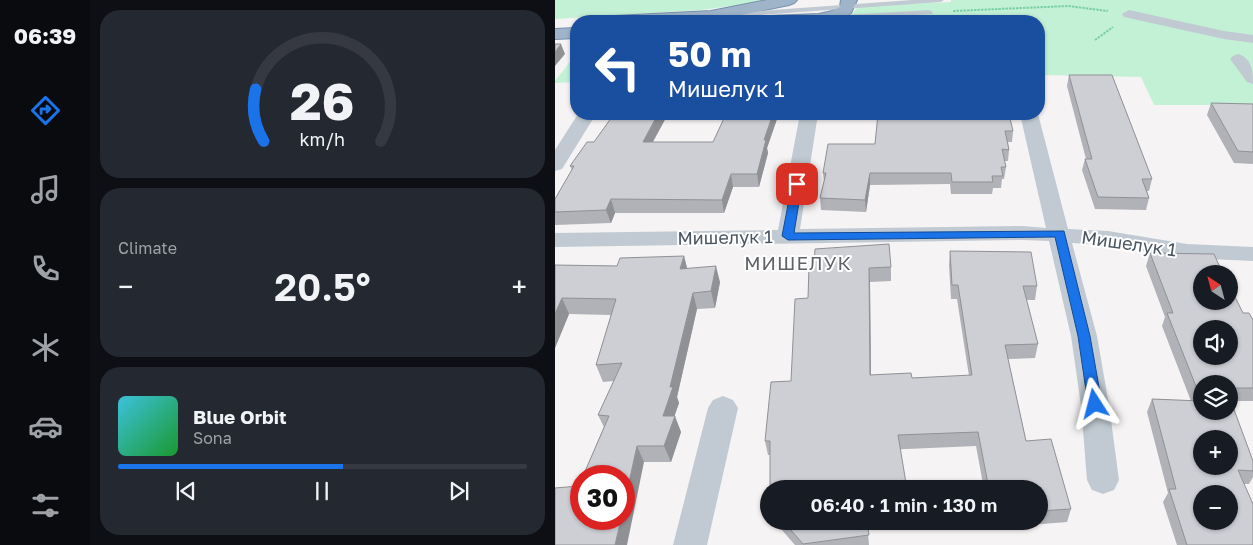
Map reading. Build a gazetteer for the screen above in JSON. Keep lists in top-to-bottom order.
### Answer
{
  "streets": {
    "street": ["Мишелук 1"]
  },
  "districts": ["МИШЕЛУК"],
  "north": "top left",
  "page": {
    "tabs": "06:39",
    "turn": ["50 m", "Мишелук 1"],
    "tile": "Climate",
    "map_buttons": ["+", "−"],
    "heat": ["−", "20.5°", "+"],
    "song": ["Blue Orbit", "Sona"],
    "limit": "30",
    "trip": "06:40 · 1 min · 130 m",
    "gauge": ["26", "km/h"]
  }
}
